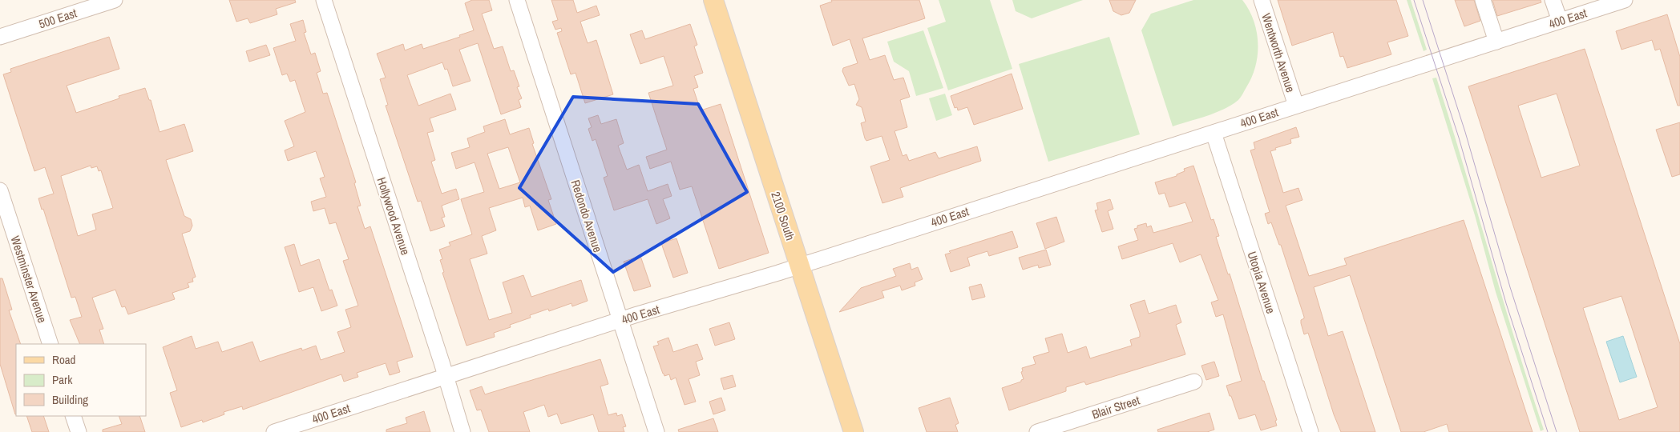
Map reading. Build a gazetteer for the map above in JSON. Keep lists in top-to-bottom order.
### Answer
{
  "streets": {
    "main road": ["2100 South"],
    "street": [
      "500 East",
      "400 East",
      "Wentworth Avenue",
      "Hollywood Avenue",
      "Redondo Avenue",
      "Westminster Avenue",
      "Utopia Avenue",
      "Blair Street"
    ]
  },
  "crossings": [
    ["400 East", "Wentworth Avenue"],
    ["400 East", "Hollywood Avenue"],
    ["400 East", "Redondo Avenue"],
    ["400 East", "2100 South"],
    ["400 East", "Utopia Avenue"]
  ],
  "legend": ["Road", "Park", "Building"]
}
